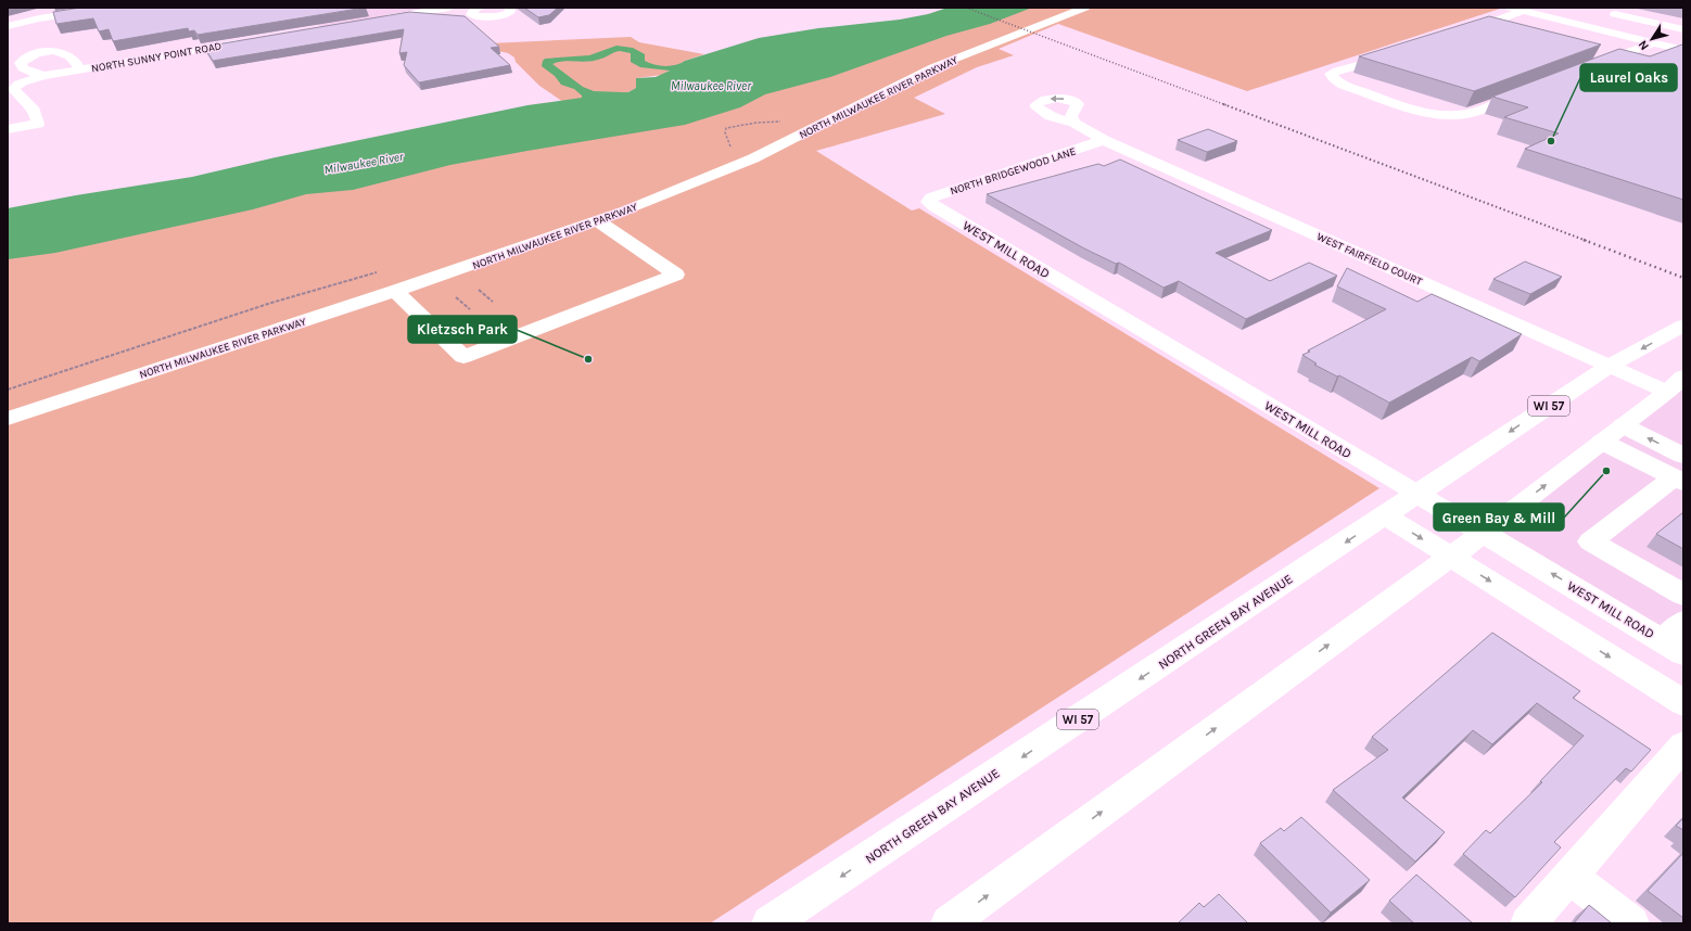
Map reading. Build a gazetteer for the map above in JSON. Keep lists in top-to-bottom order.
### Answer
{
  "streets": {
    "street": [
      "NORTH SUNNY POINT ROAD",
      "NORTH MILWAUKEE RIVER PARKWAY",
      "NORTH BRIDGEWOOD LANE",
      "WEST MILL ROAD",
      "WEST FAIRFIELD COURT",
      "WI 57",
      "NORTH GREEN BAY AVENUE"
    ]
  },
  "crossings": [
    ["NORTH BRIDGEWOOD LANE", "WEST MILL ROAD"],
    ["NORTH BRIDGEWOOD LANE", "WEST FAIRFIELD COURT"],
    ["WEST MILL ROAD", "NORTH GREEN BAY AVENUE"],
    ["WEST FAIRFIELD COURT", "NORTH GREEN BAY AVENUE"]
  ],
  "water": ["Milwaukee River"],
  "places": ["Laurel Oaks", "Kletzsch Park", "Green Bay & Mill"],
  "north": "bottom left"
}
